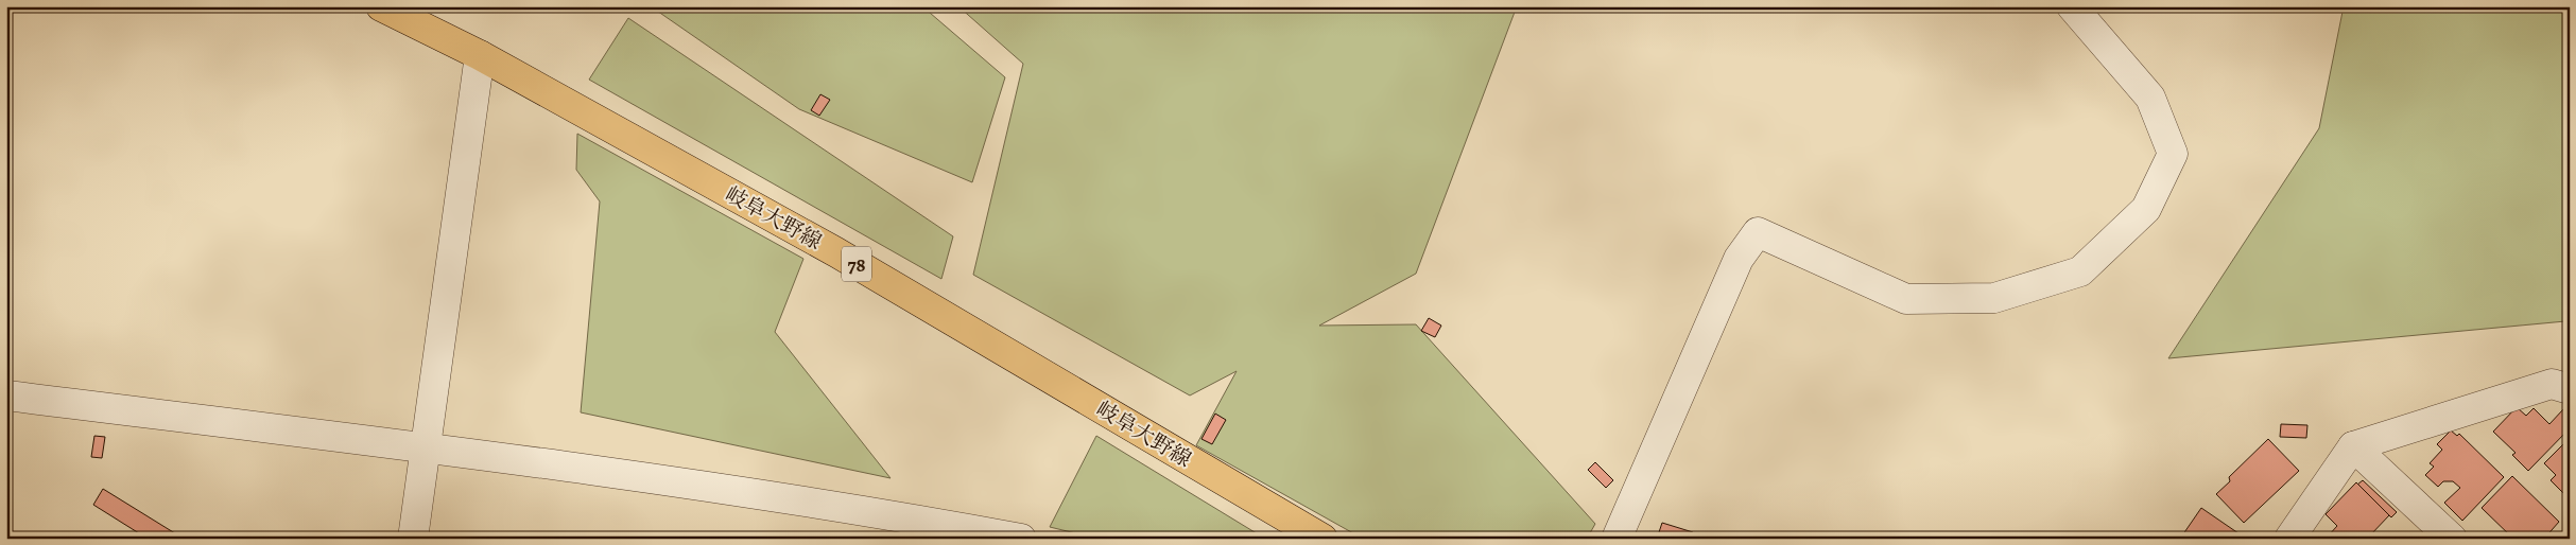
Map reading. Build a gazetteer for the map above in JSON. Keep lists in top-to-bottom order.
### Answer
{
  "streets": {
    "main road": ["岐阜大野線", "78"]
  }
}
